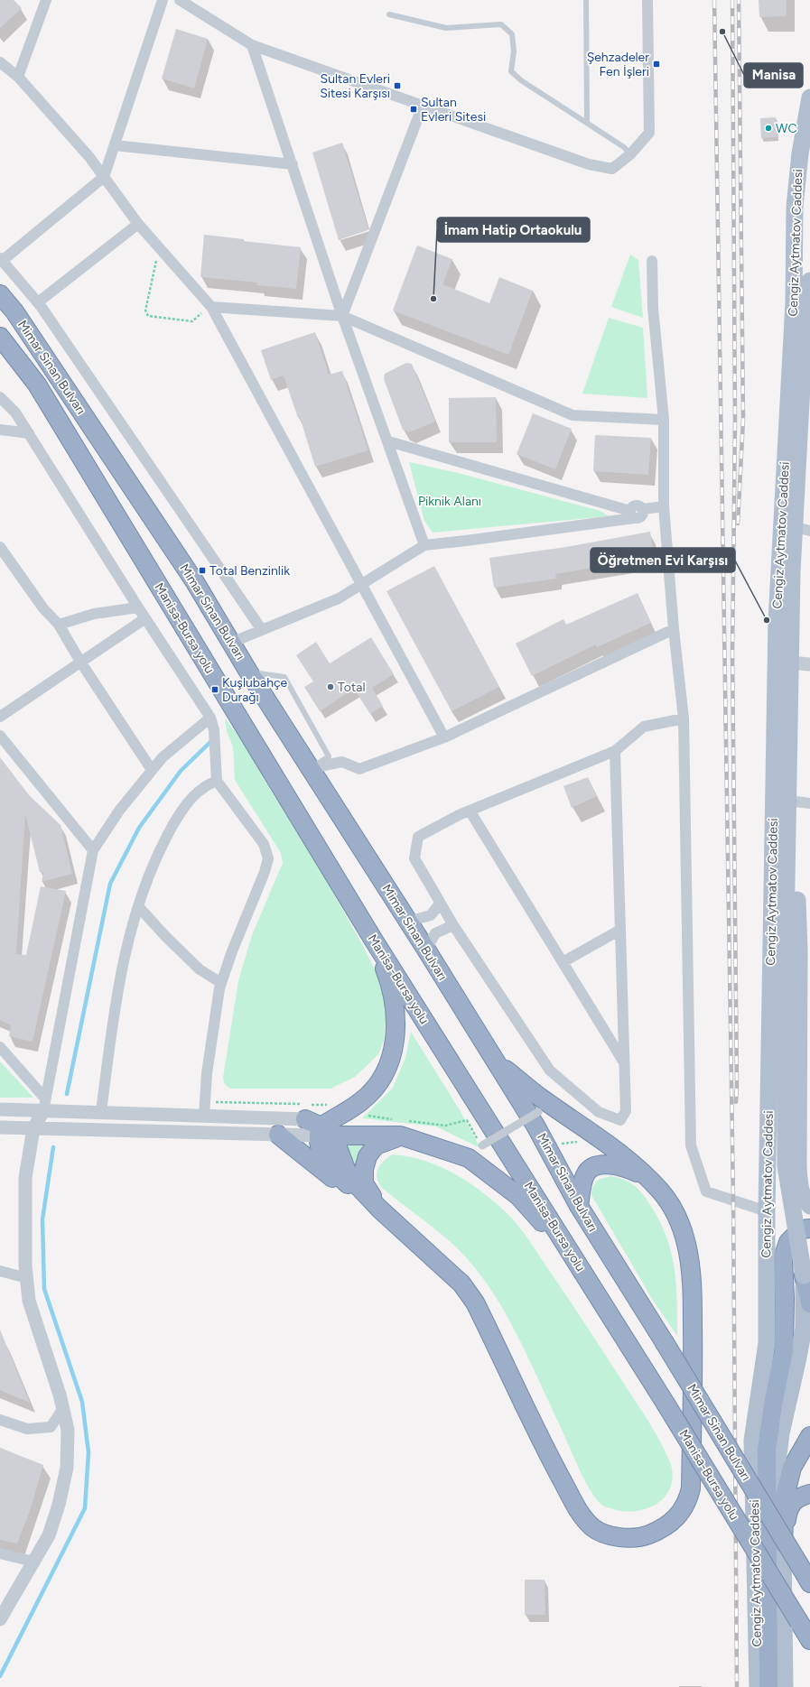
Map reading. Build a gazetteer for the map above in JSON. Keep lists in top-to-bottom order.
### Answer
{
  "streets": {
    "highway": ["Mimar Sinan Bulvarı", "Manisa-Bursa yolu"],
    "main road": ["Cengiz Aytmatov Caddesi"]
  },
  "parks": ["Piknik Alanı"],
  "places": {
    "other": [
      "Manisa",
      "WC",
      "İmam Hatip Ortaokulu",
      "Öğretmen Evi Karşısı",
      "Total"
    ],
    "transit": [
      "Şehzadeler Fen İşleri",
      "Sultan Evleri Sitesi Karşısı",
      "Sultan Evleri Sitesi",
      "Total Benzinlik",
      "Kuşlubahçe Durağı"
    ]
  }
}
